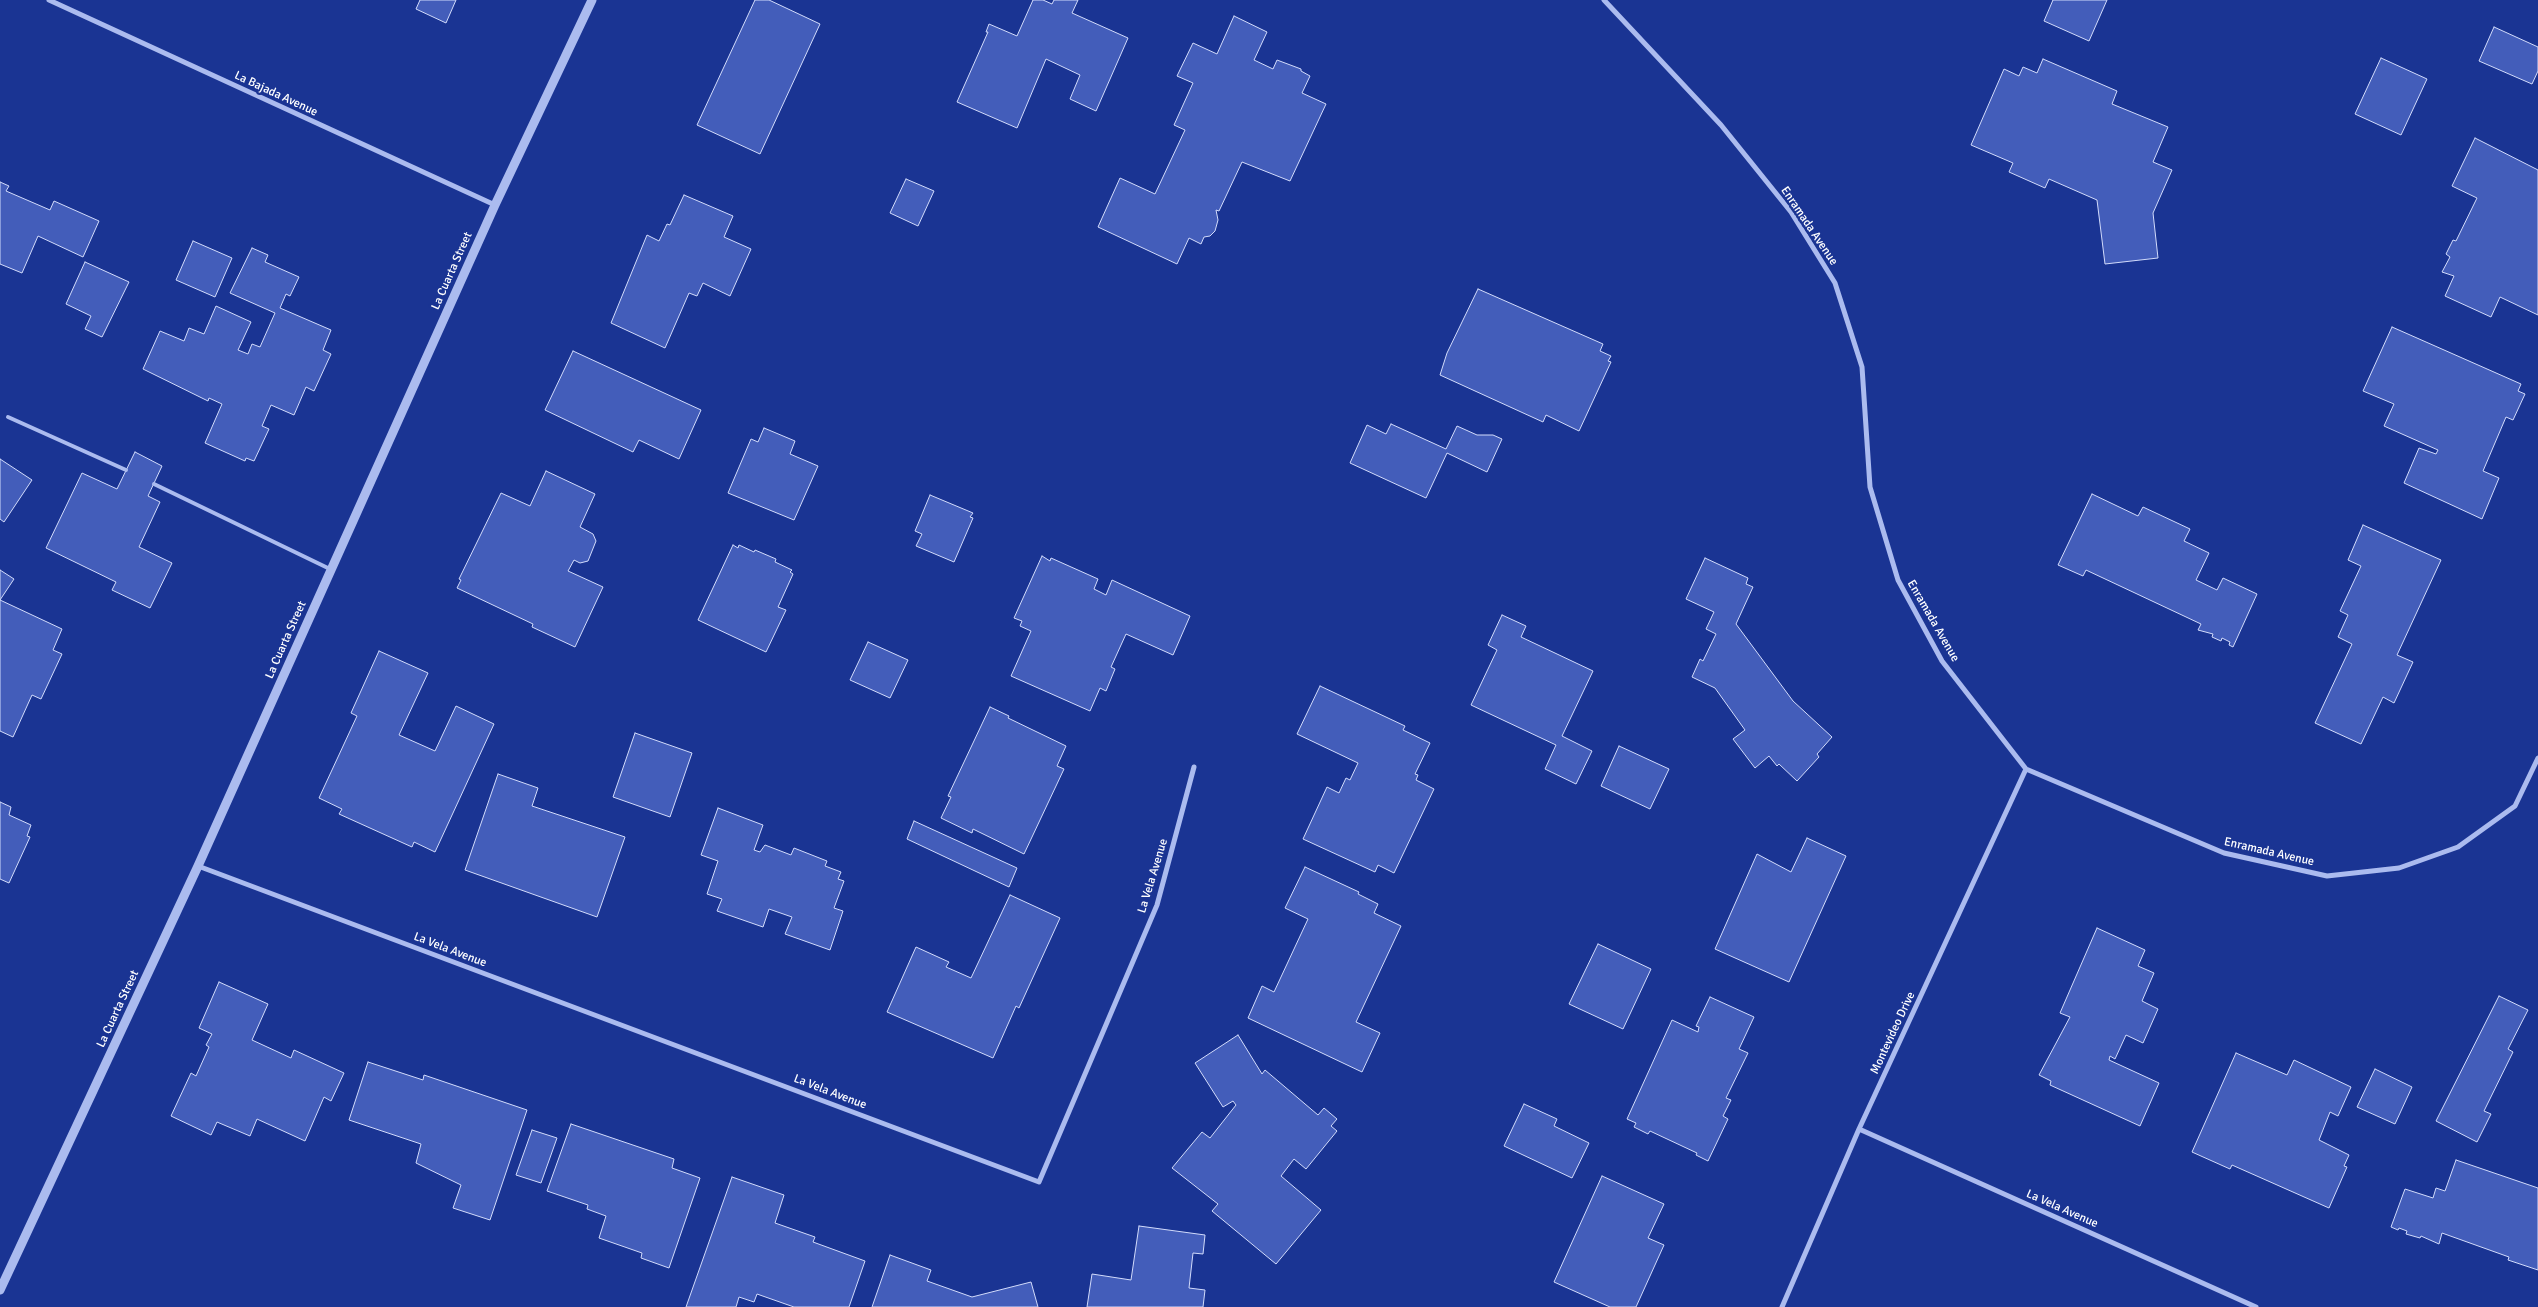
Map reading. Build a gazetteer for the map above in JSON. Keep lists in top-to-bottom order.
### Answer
{
  "streets": {
    "street": [
      "La Bajada Avenue",
      "Enramada Avenue",
      "La Cuarta Street",
      "La Vela Avenue",
      "Montevideo Drive"
    ]
  },
  "crossings": [
    ["La Bajada Avenue", "La Cuarta Street"],
    ["Enramada Avenue", "Montevideo Drive"],
    ["La Cuarta Street", "La Vela Avenue"],
    ["La Vela Avenue", "Montevideo Drive"]
  ]
}
